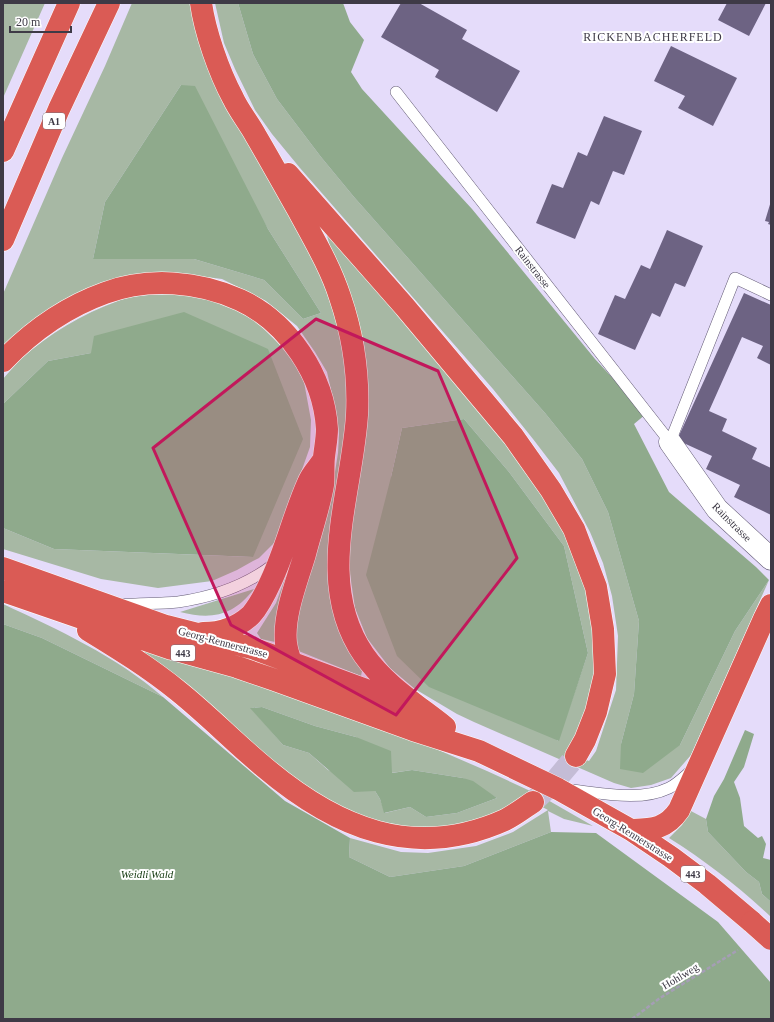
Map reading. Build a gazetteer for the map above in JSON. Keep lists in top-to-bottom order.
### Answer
{
  "streets": {
    "highway": ["A1", "Georg-Rennerstrasse", "443"],
    "street": ["Rainstrasse"],
    "path": ["Hohlweg"]
  },
  "districts": ["RICKENBACHERFELD"],
  "parks": ["Weidli Wald"],
  "scale_bar": "20 m"
}
